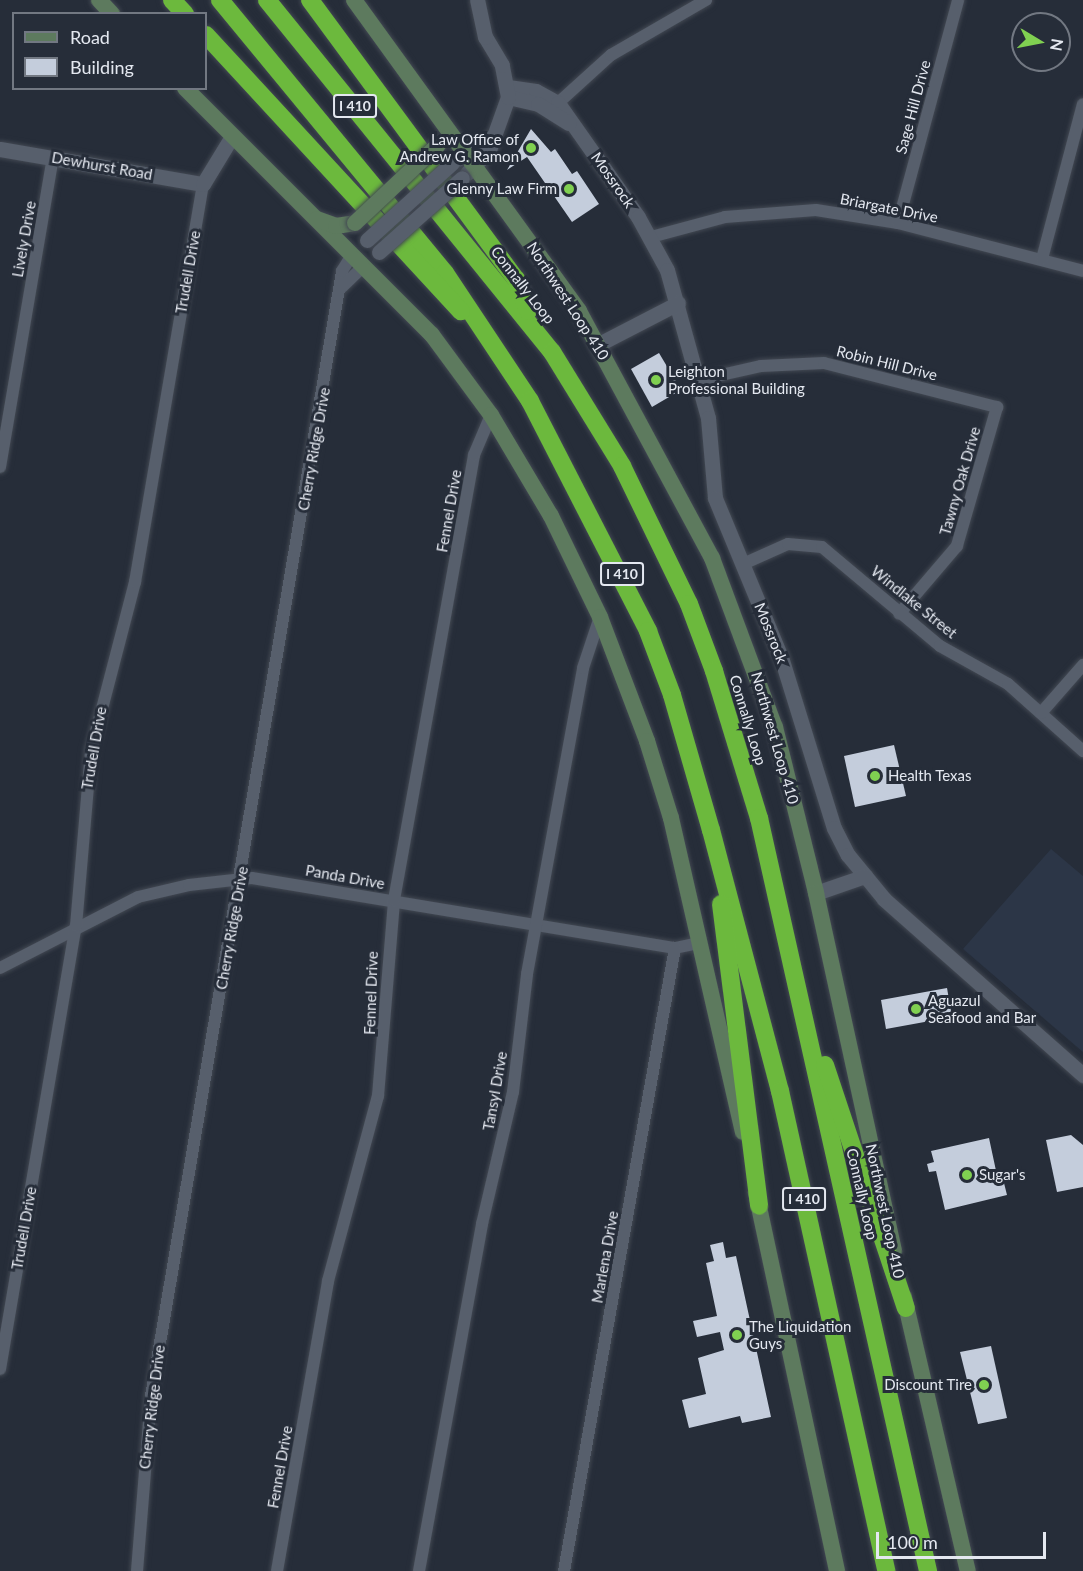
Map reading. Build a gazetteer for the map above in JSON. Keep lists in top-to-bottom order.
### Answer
{
  "streets": {
    "highway": ["I 410", "Connally Loop"],
    "main road": ["Northwest Loop 410"],
    "street": [
      "Sage Hill Drive",
      "Dewhurst Road",
      "Mossrock",
      "Briargate Drive",
      "Lively Drive",
      "Trudell Drive",
      "Robin Hill Drive",
      "Cherry Ridge Drive",
      "Tawny Oak Drive",
      "Fennel Drive",
      "Windlake Street",
      "Panda Drive",
      "Tansyl Drive",
      "Marlena Drive"
    ]
  },
  "crossings": [
    ["Sage Hill Drive", "Briargate Drive"],
    ["Dewhurst Road", "Lively Drive"],
    ["Dewhurst Road", "Trudell Drive"],
    ["Mossrock", "Briargate Drive"],
    ["Mossrock", "Robin Hill Drive"],
    ["Mossrock", "Cherry Ridge Drive"],
    ["Mossrock", "Windlake Street"],
    ["Trudell Drive", "Panda Drive"],
    ["Northwest Loop 410", "Cherry Ridge Drive"],
    ["Robin Hill Drive", "Tawny Oak Drive"],
    ["Cherry Ridge Drive", "Panda Drive"],
    ["Tawny Oak Drive", "Windlake Street"],
    ["Fennel Drive", "Panda Drive"],
    ["Panda Drive", "Tansyl Drive"],
    ["Panda Drive", "Marlena Drive"]
  ],
  "places": [
    "Law Office of Andrew G. Ramon",
    "Glenny Law Firm",
    "Leighton Professional Building",
    "Health Texas",
    "Aguazul Seafood and Bar",
    "Sugar's",
    "The Liquidation Guys",
    "Discount Tire"
  ],
  "legend": ["Road", "Building"],
  "scale_bar": "100 m",
  "north": "right"
}
